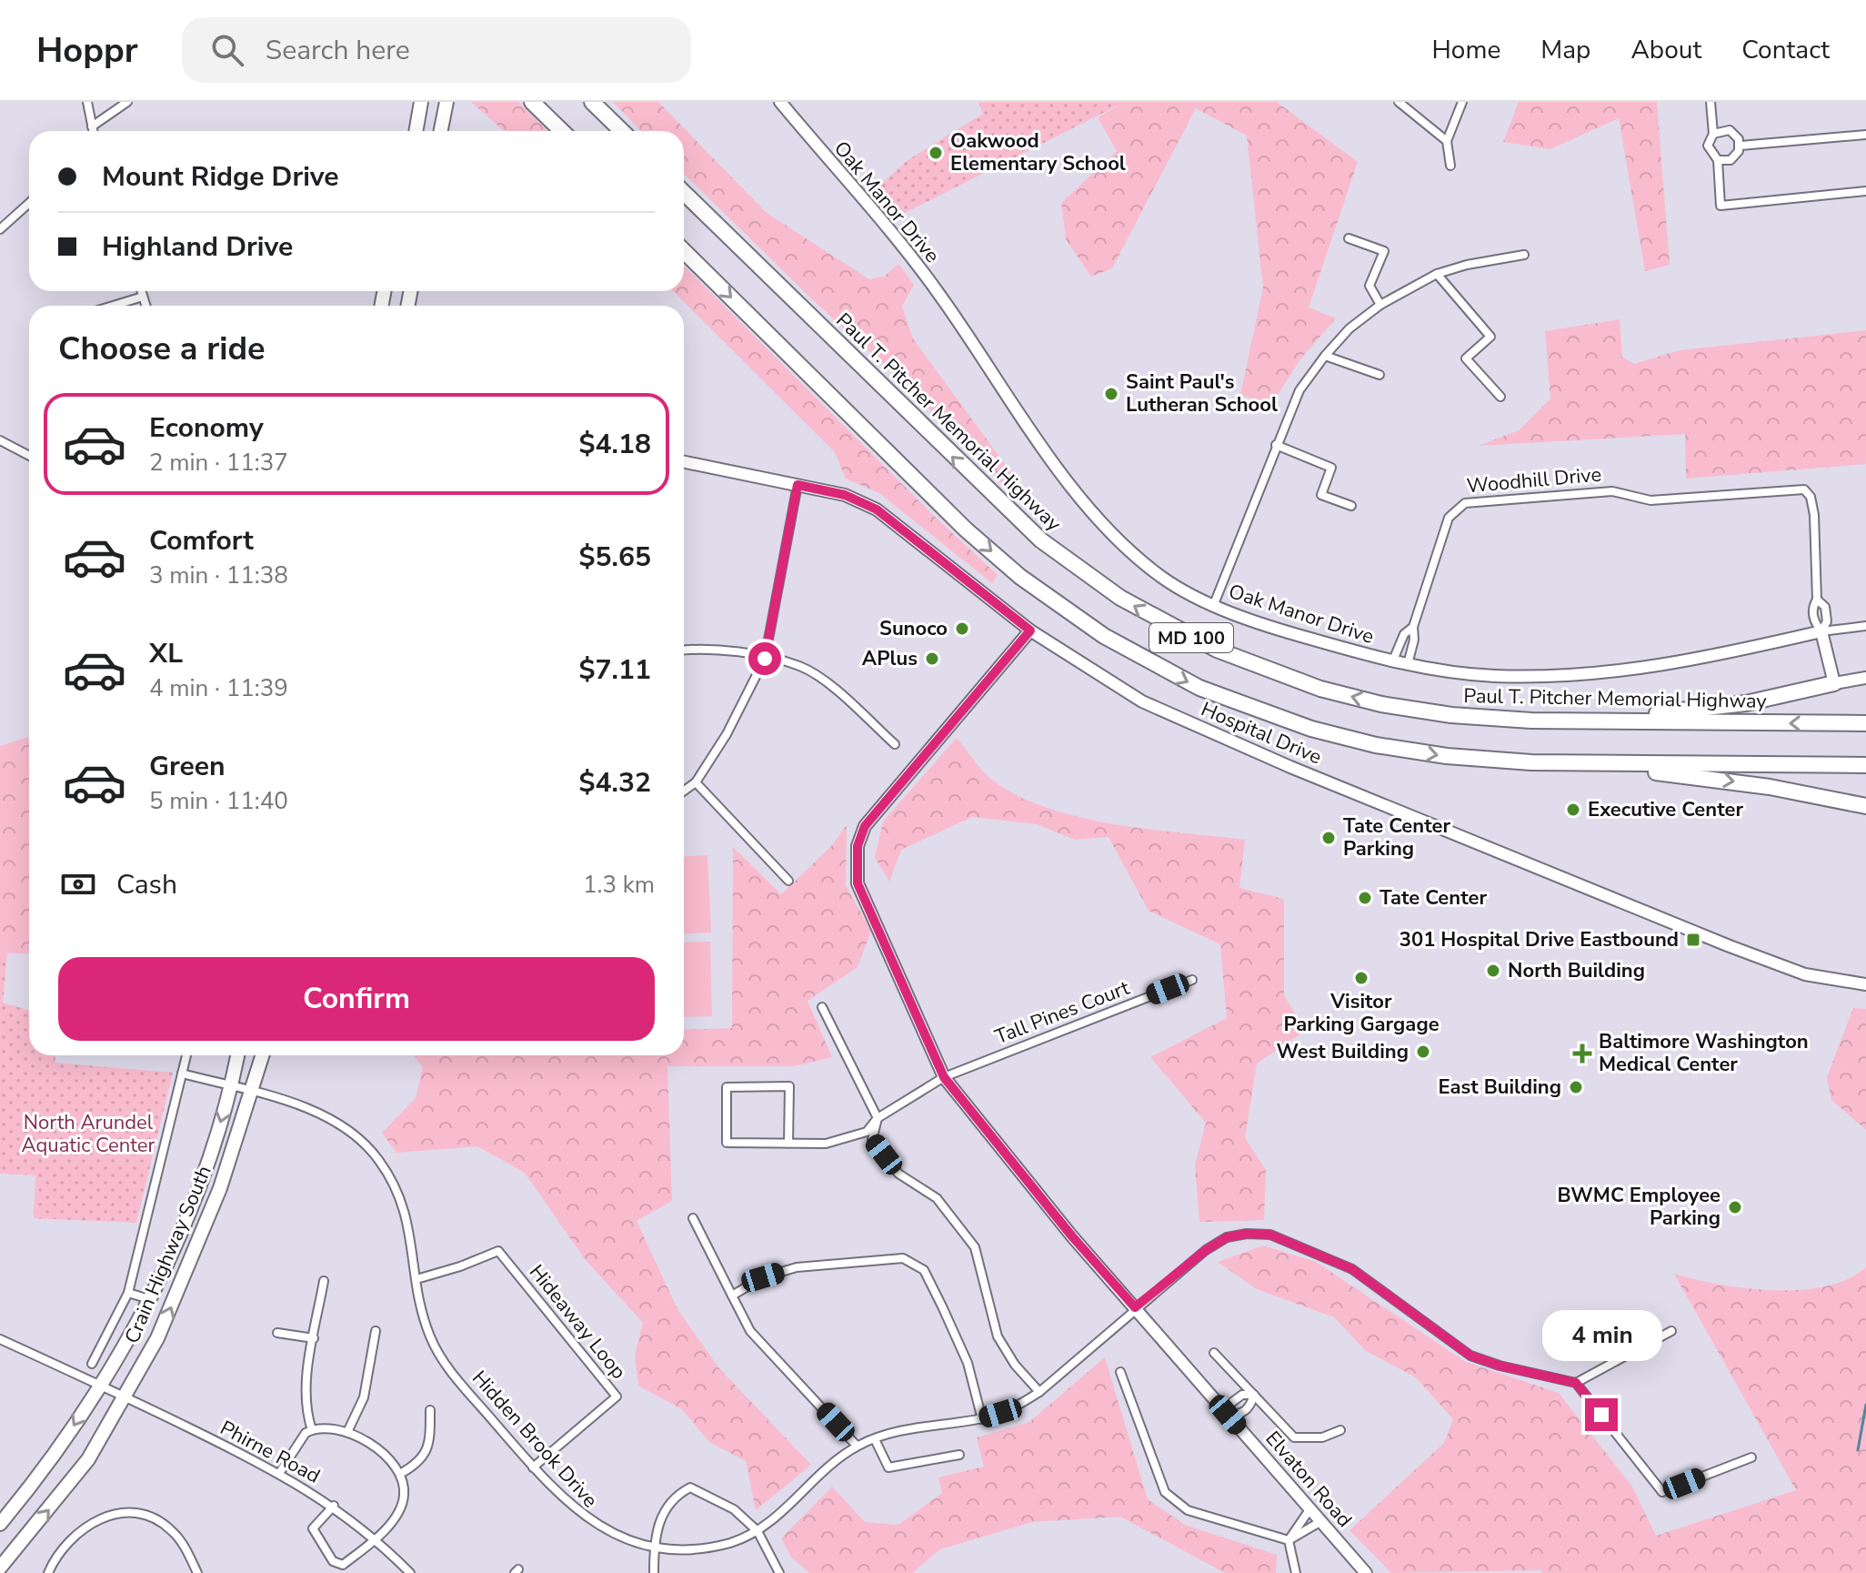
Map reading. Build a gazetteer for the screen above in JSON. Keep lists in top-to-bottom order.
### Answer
{
  "streets": {
    "highway": ["Paul T. Pitcher Memorial Highway", "MD 100"],
    "main road": ["Crain Highway South"],
    "street": [
      "Oak Manor Drive",
      "Woodhill Drive",
      "Hospital Drive",
      "Tall Pines Court",
      "Hideaway Loop",
      "Hidden Brook Drive",
      "Phirne Road",
      "Elvaton Road"
    ]
  },
  "crossings": [
    ["Oak Manor Drive", "Woodhill Drive"],
    ["Hospital Drive", "Elvaton Road"],
    ["Tall Pines Court", "Elvaton Road"],
    ["Crain Highway South", "Hidden Brook Drive"],
    ["Crain Highway South", "Phirne Road"],
    ["Hideaway Loop", "Hidden Brook Drive"],
    ["Hidden Brook Drive", "Elvaton Road"]
  ],
  "parks": ["North Arundel Aquatic Center"],
  "places": {
    "other": [
      "Oakwood Elementary School",
      "Saint Paul's Lutheran School",
      "Sunoco",
      "APlus",
      "Executive Center",
      "Tate Center Parking",
      "Tate Center",
      "North Building",
      "Visitor Parking Gargage",
      "West Building",
      "East Building",
      "BWMC Employee Parking"
    ],
    "transit": ["301 Hospital Drive Eastbound"],
    "health": ["Baltimore Washington Medical Center"]
  },
  "page": {
    "header": "Hoppr",
    "search": "Search here",
    "nav": [
      "Home",
      "Map",
      "About",
      "Contact"
    ],
    "banner": ["Mount Ridge Drive", "Highland Drive"],
    "heading": "Choose a ride",
    "list": [
      {
        "name": "Economy",
        "note": "2 min · 11:37",
        "value": "$4.18"
      },
      {
        "name": "Comfort",
        "note": "3 min · 11:38",
        "value": "$5.65"
      },
      {
        "name": "XL",
        "note": "4 min · 11:39",
        "value": "$7.11"
      },
      {
        "name": "Green",
        "note": "5 min · 11:40",
        "value": "$4.32"
      }
    ],
    "pay": ["Cash", "1.3 km"],
    "buttons": "Confirm",
    "bubble": "4 min"
  }
}
